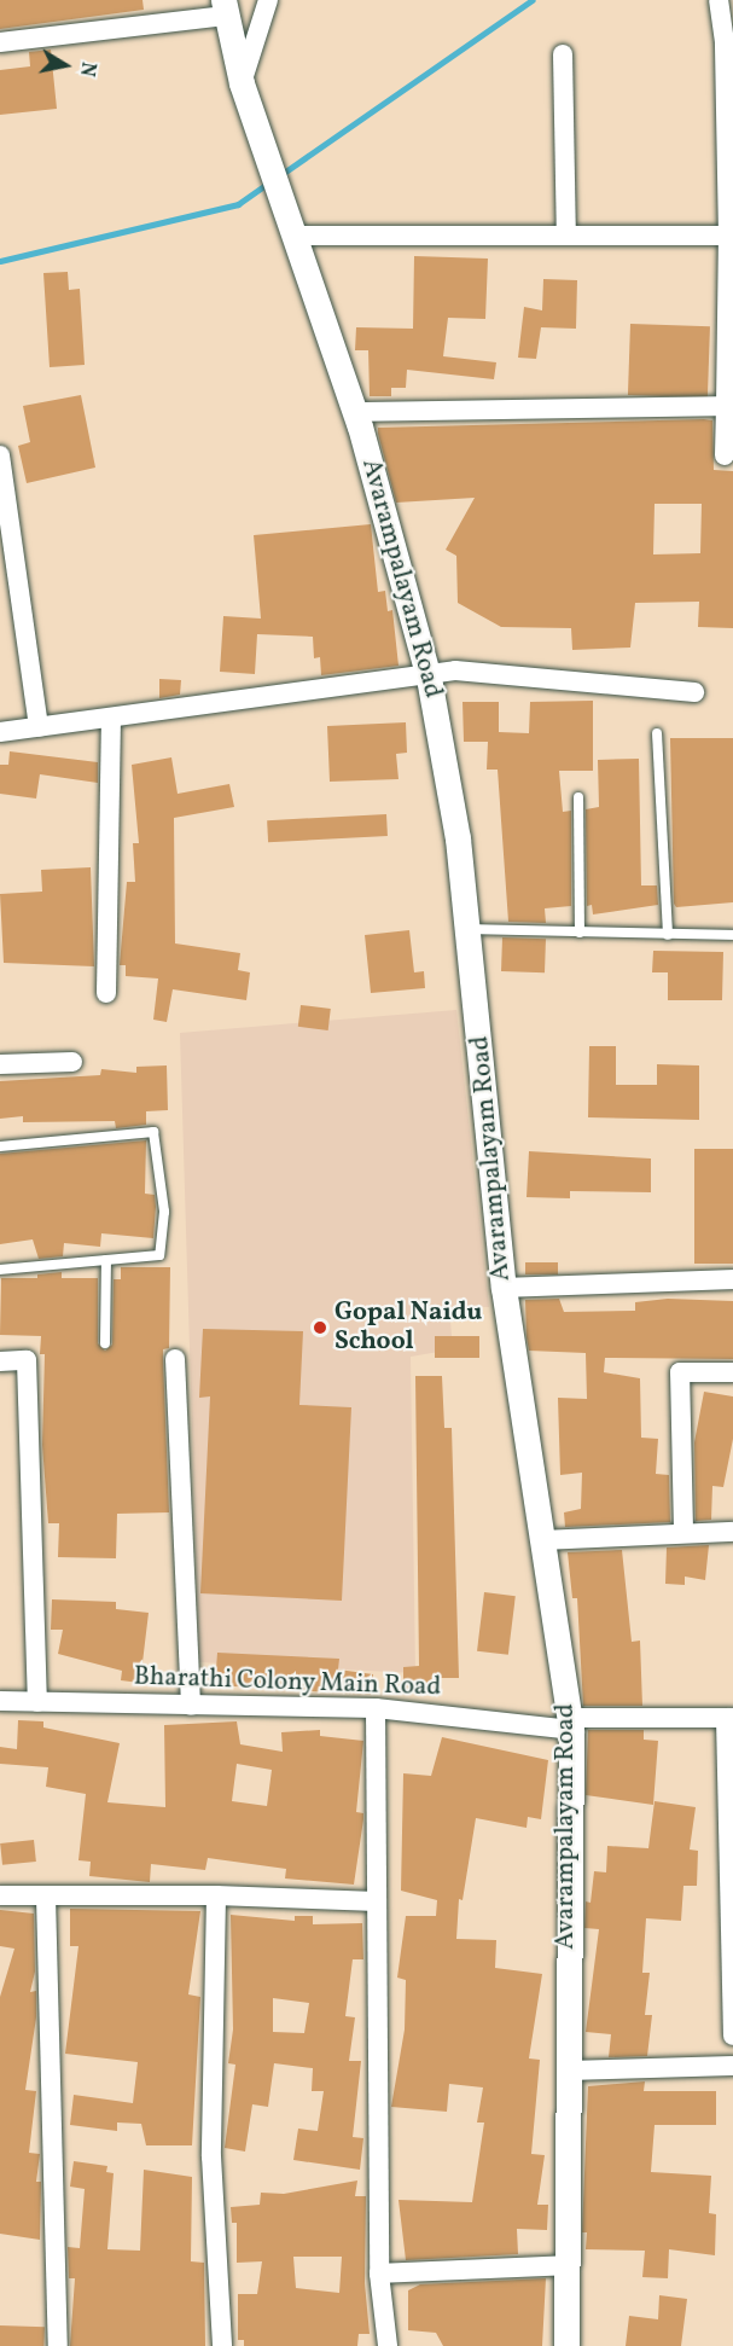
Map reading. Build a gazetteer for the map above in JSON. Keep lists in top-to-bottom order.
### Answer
{
  "streets": {
    "street": ["Avarampalayam Road", "Bharathi Colony Main Road"]
  },
  "crossings": [
    ["Avarampalayam Road", "Bharathi Colony Main Road"]
  ],
  "places": ["Gopal Naidu School"],
  "north": "right"
}
